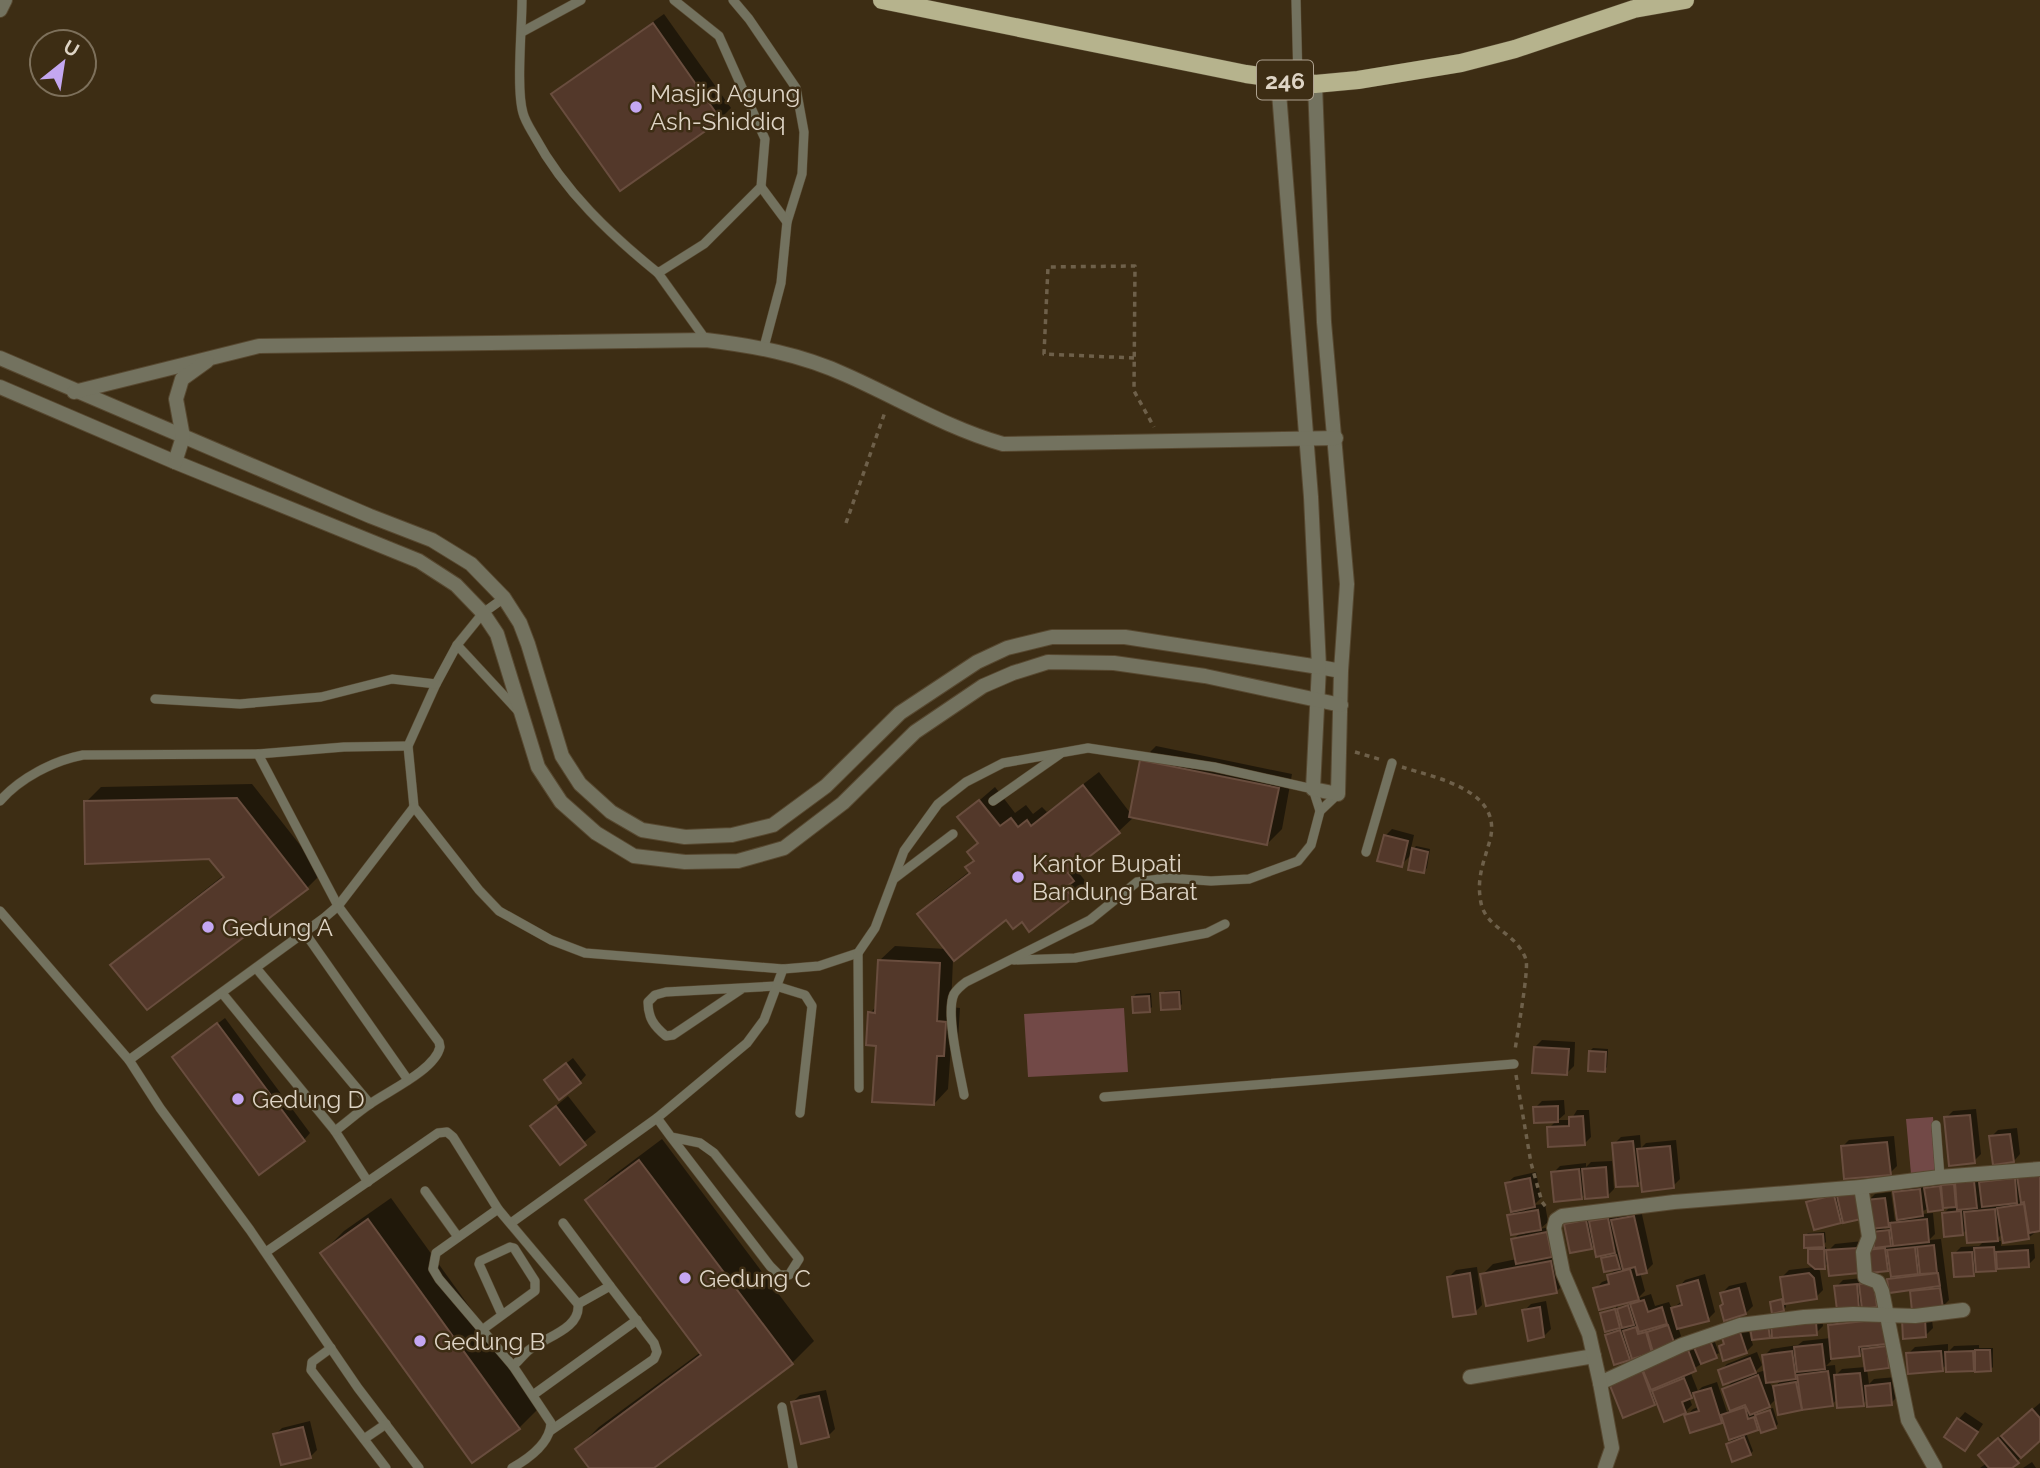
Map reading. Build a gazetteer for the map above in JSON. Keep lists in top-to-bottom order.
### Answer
{
  "streets": {
    "main road": ["246"]
  },
  "places": [
    "Masjid Agung Ash-Shiddiq",
    "Kantor Bupati Bandung Barat",
    "Gedung A",
    "Gedung D",
    "Gedung C",
    "Gedung B"
  ],
  "north": "top right"
}
